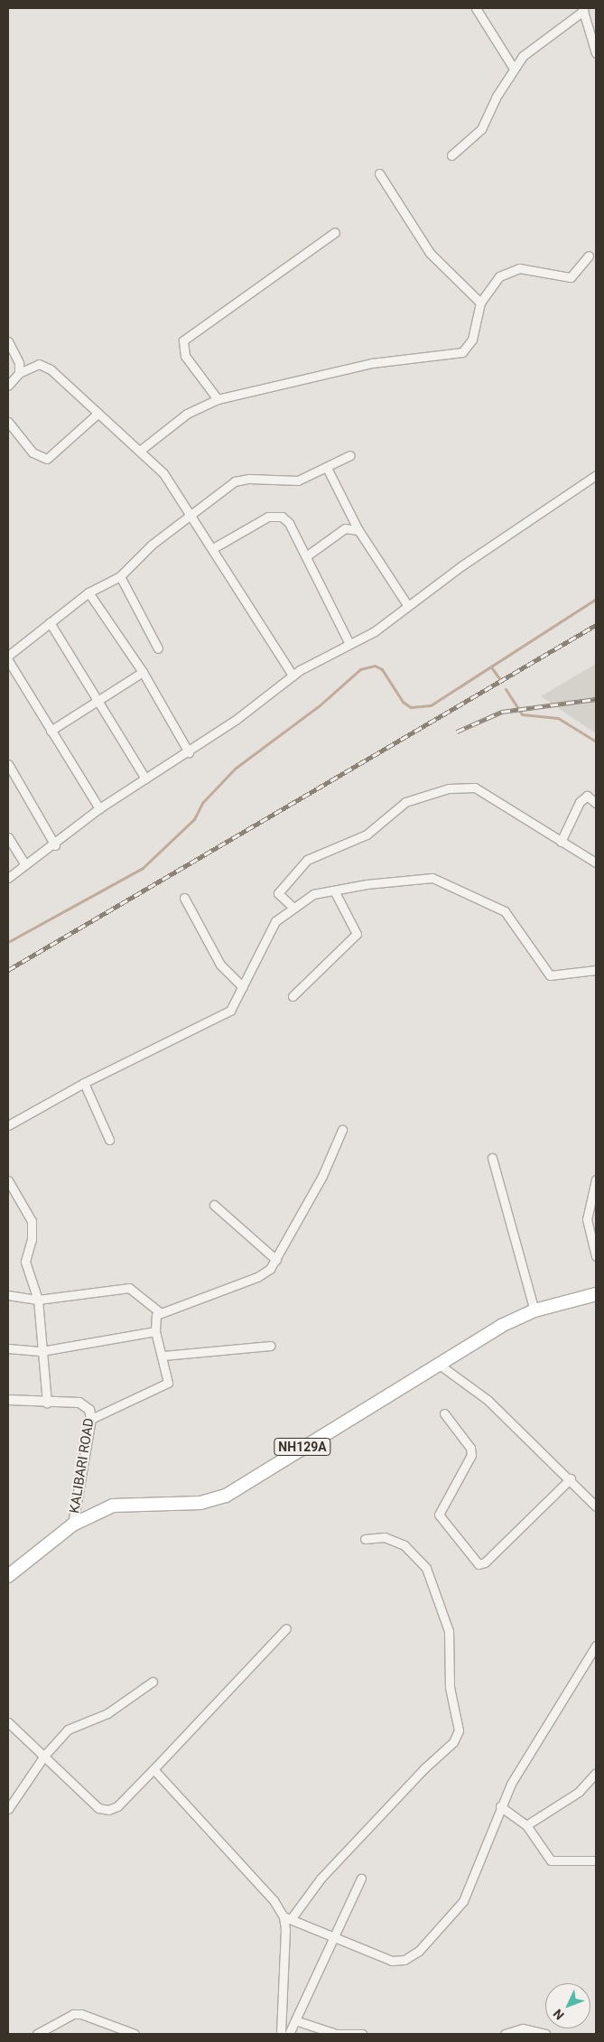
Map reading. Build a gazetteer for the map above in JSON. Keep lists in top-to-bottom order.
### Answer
{
  "streets": {
    "highway": ["NH129A"],
    "street": ["KALIBARI ROAD"]
  },
  "crossings": [
    ["NH129A", "KALIBARI ROAD"]
  ],
  "north": "bottom left"
}
